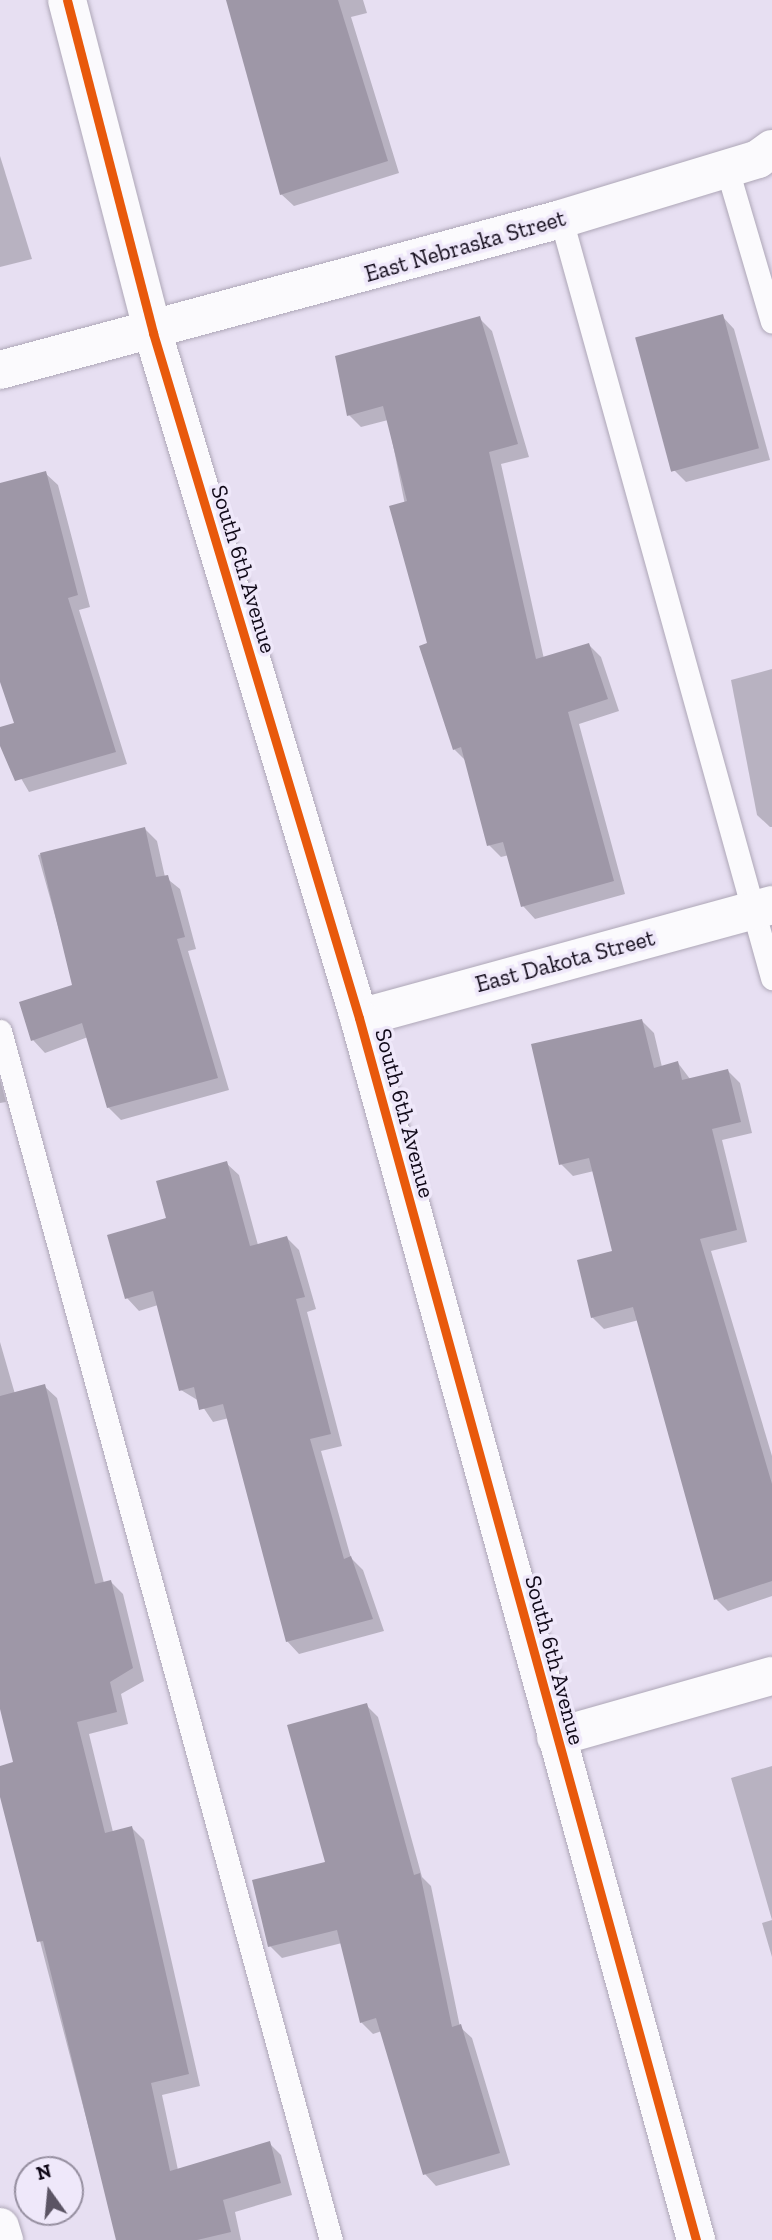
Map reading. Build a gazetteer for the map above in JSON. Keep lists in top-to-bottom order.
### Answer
{
  "streets": {
    "street": ["East Nebraska Street", "South 6th Avenue", "East Dakota Street"]
  },
  "crossings": [
    ["East Nebraska Street", "South 6th Avenue"],
    ["South 6th Avenue", "East Dakota Street"]
  ],
  "north": "top"
}
